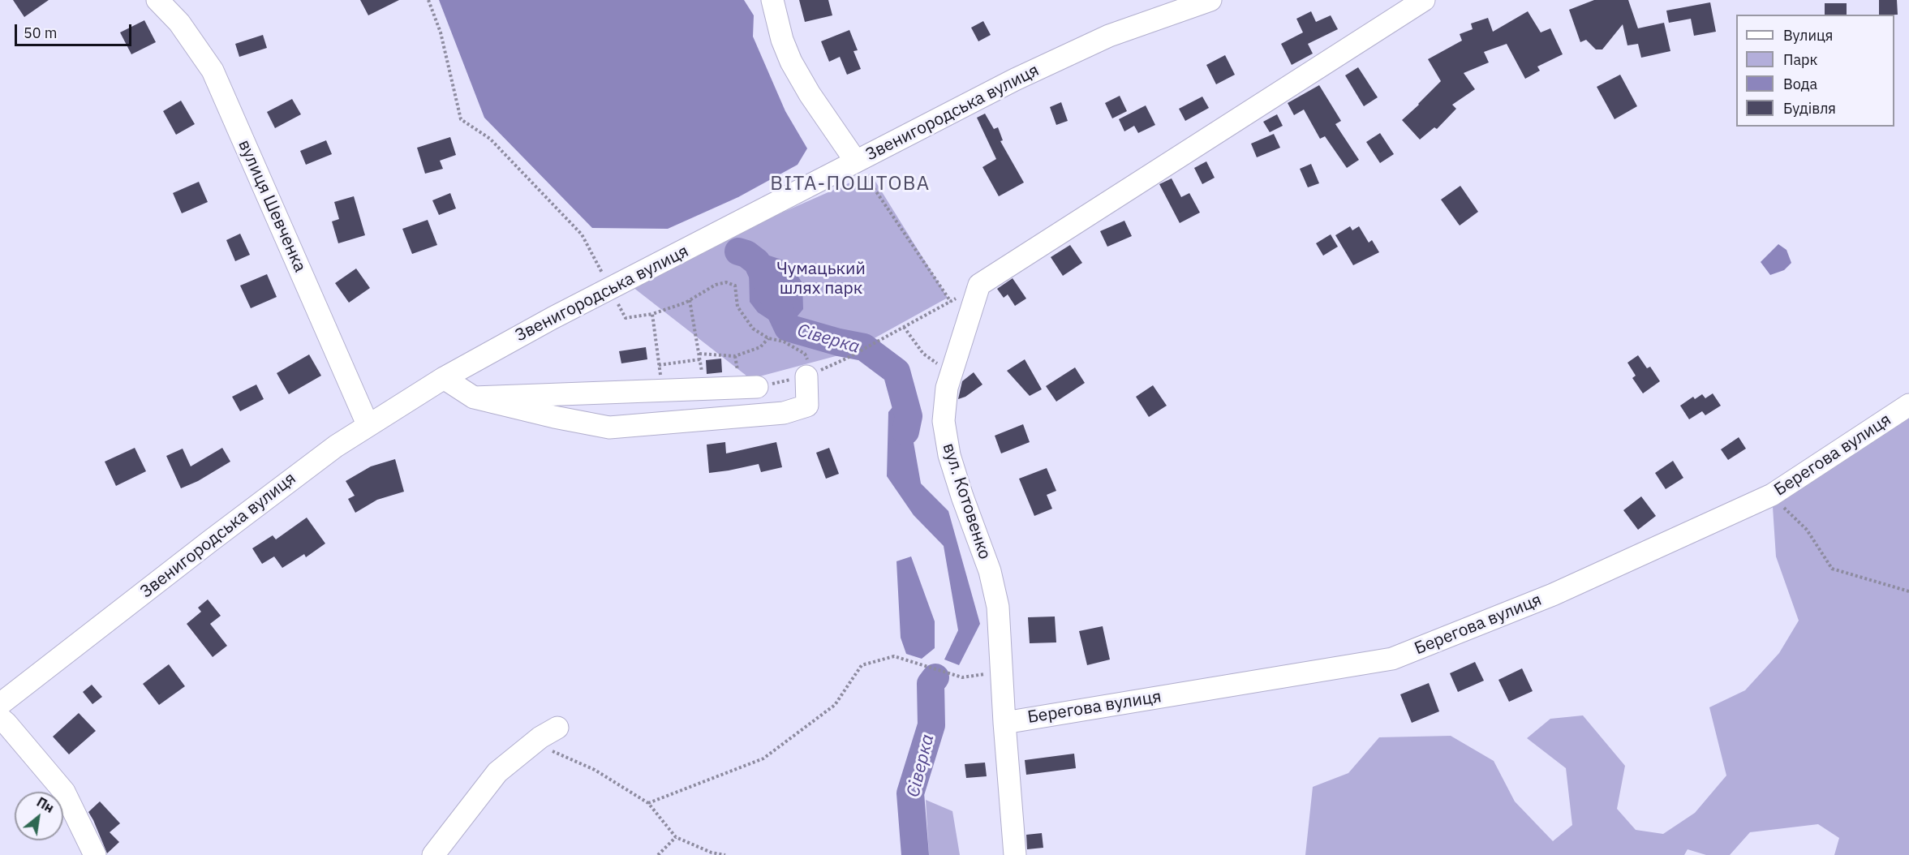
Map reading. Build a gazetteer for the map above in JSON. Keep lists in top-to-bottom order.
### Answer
{
  "streets": {
    "street": [
      "Звенигородська вулиця",
      "вулиця Шевченка",
      "Берегова вулиця",
      "вул. Котовенко"
    ]
  },
  "crossings": [
    ["Звенигородська вулиця", "вулиця Шевченка"],
    ["Берегова вулиця", "вул. Котовенко"]
  ],
  "districts": ["ВІТА-ПОШТОВА"],
  "water": ["Сіверка"],
  "parks": ["Чумацький шлях парк"],
  "legend": [
    "Вулиця",
    "Парк",
    "Вода",
    "Будівля"
  ],
  "scale_bar": "50 m",
  "north": "top right"
}
